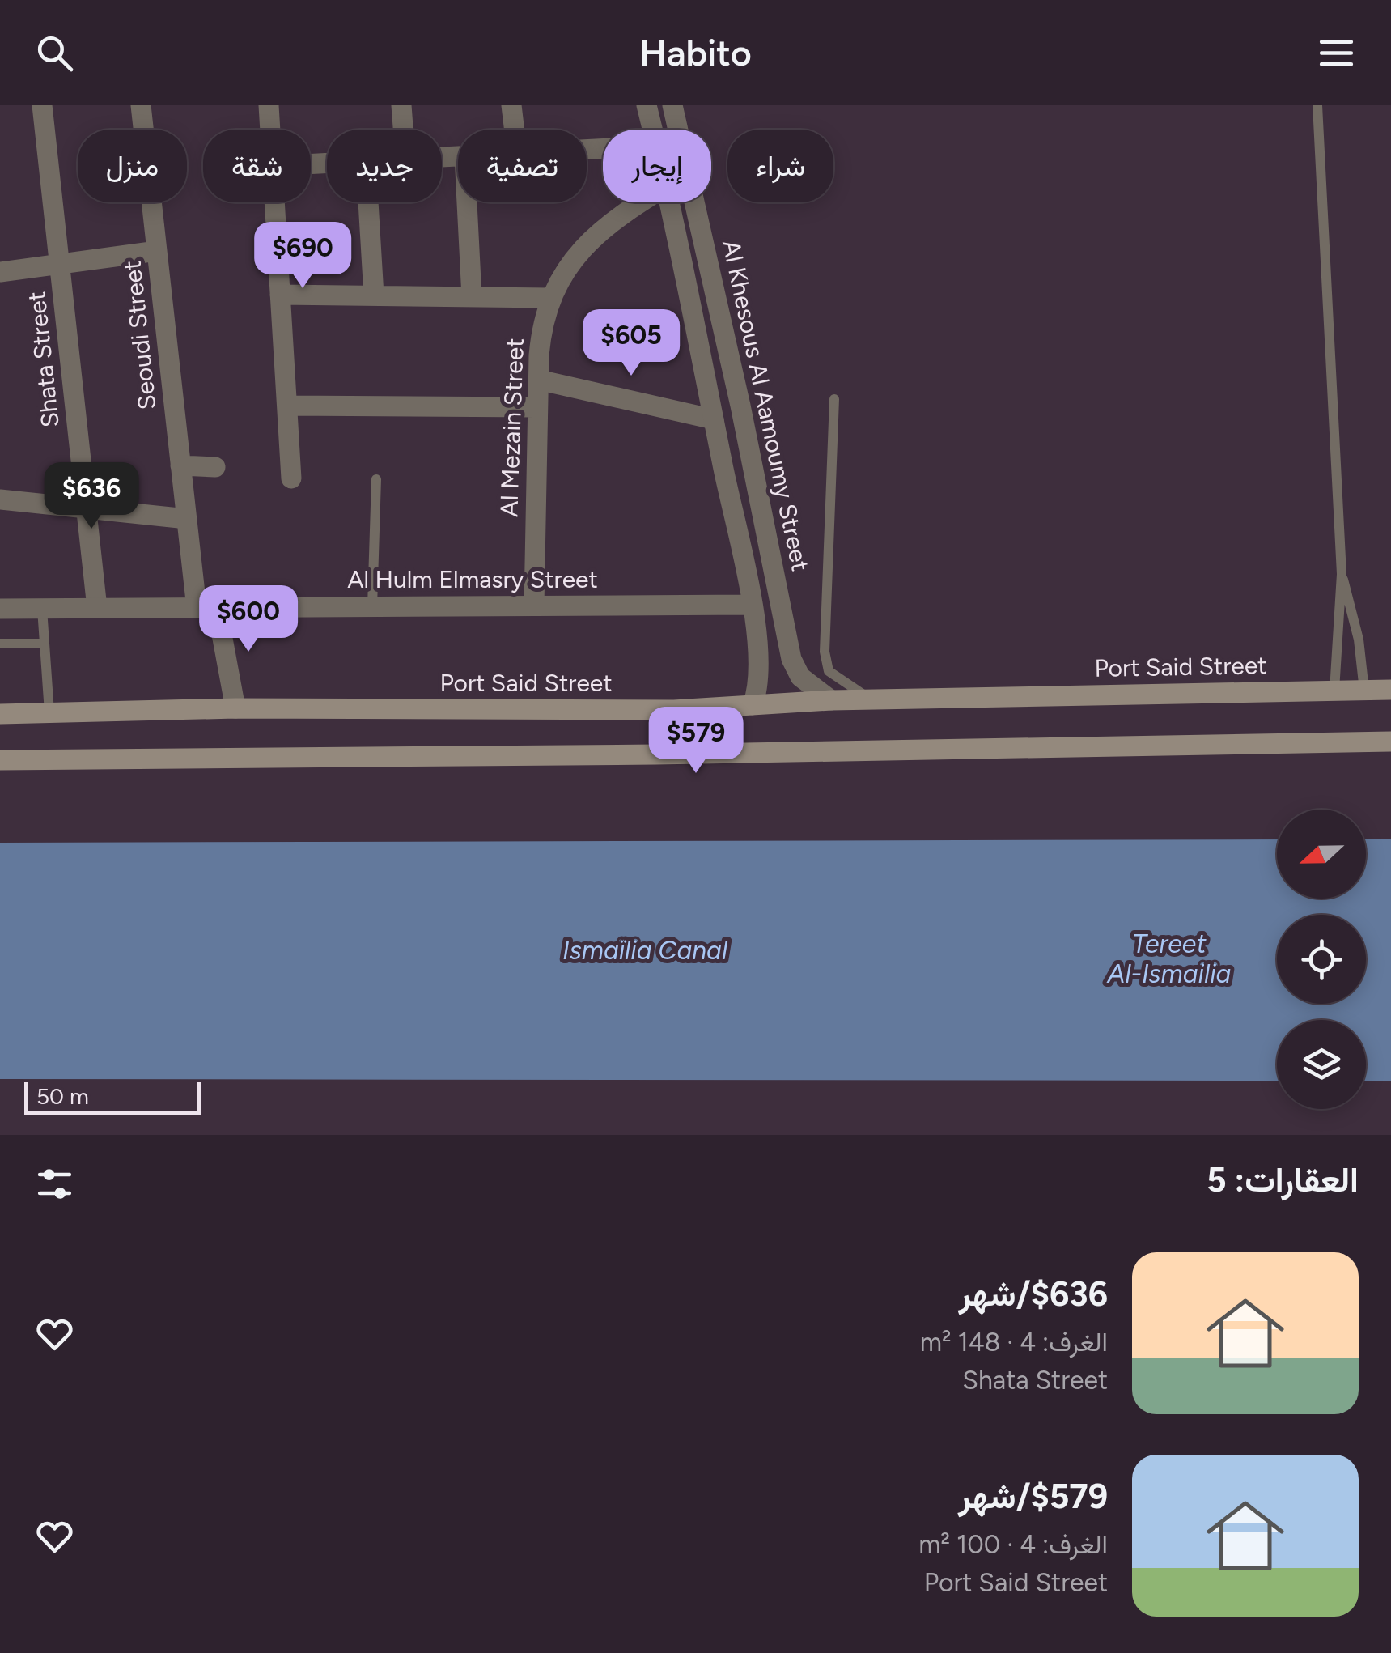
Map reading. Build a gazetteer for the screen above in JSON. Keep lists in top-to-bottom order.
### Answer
{
  "streets": {
    "main road": ["Port Said Street"],
    "street": [
      "Seoudi Street",
      "Shata Street",
      "Al Khesous Al Aamoumy Street",
      "Al Mezain Street",
      "Al Hulm Elmasry Street"
    ]
  },
  "crossings": [
    ["Seoudi Street", "Al Hulm Elmasry Street"],
    ["Seoudi Street", "Port Said Street"],
    ["Shata Street", "Al Hulm Elmasry Street"],
    ["Al Khesous Al Aamoumy Street", "Port Said Street"],
    ["Al Mezain Street", "Al Hulm Elmasry Street"]
  ],
  "water": ["Tereet Al-Ismailia", "Ismaïlia Canal"],
  "scale_bar": "50 m",
  "north": "left",
  "page": {
    "header": "Habito",
    "chip": [
      "شراء",
      "إيجار",
      "تصفية",
      "جديد",
      "شقة",
      "منزل"
    ],
    "price": [
      "$690",
      "$605",
      "$636",
      "$600",
      "$579"
    ],
    "scale": "50 m",
    "heading": "العقارات: 5",
    "list": [
      {
        "name": "$636/شهر",
        "note": "الغرف: 4 · 148 m² · Shata Street"
      },
      {
        "name": "$579/شهر",
        "note": "الغرف: 4 · 100 m² · Port Said Street"
      }
    ]
  }
}
